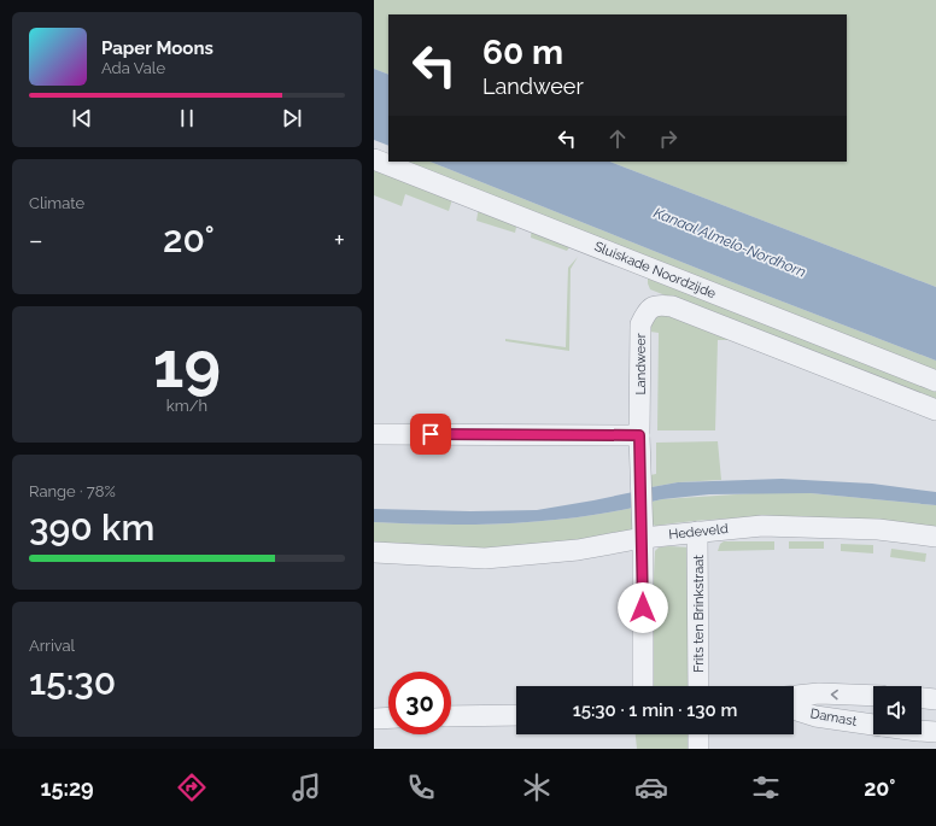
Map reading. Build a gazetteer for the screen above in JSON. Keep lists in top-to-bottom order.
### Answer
{
  "streets": {
    "street": [
      "Sluiskade Noordzijde",
      "Landweer",
      "Hedeveld",
      "Frits ten Brinkstraat",
      "Damast"
    ]
  },
  "crossings": [
    ["Hedeveld", "Frits ten Brinkstraat"]
  ],
  "water": ["Kanaal Almelo-Nordhorn"],
  "page": {
    "turn": ["60 m", "Landweer"],
    "song": ["Paper Moons", "Ada Vale"],
    "tile": [
      "Climate",
      ["19", "km/h"],
      ["Range · 78%", "390 km"],
      ["Arrival", "15:30"]
    ],
    "heat": ["−", "20°", "+"],
    "limit": "30",
    "trip": "15:30 · 1 min · 130 m",
    "tabs": ["15:29", "20°"]
  }
}
